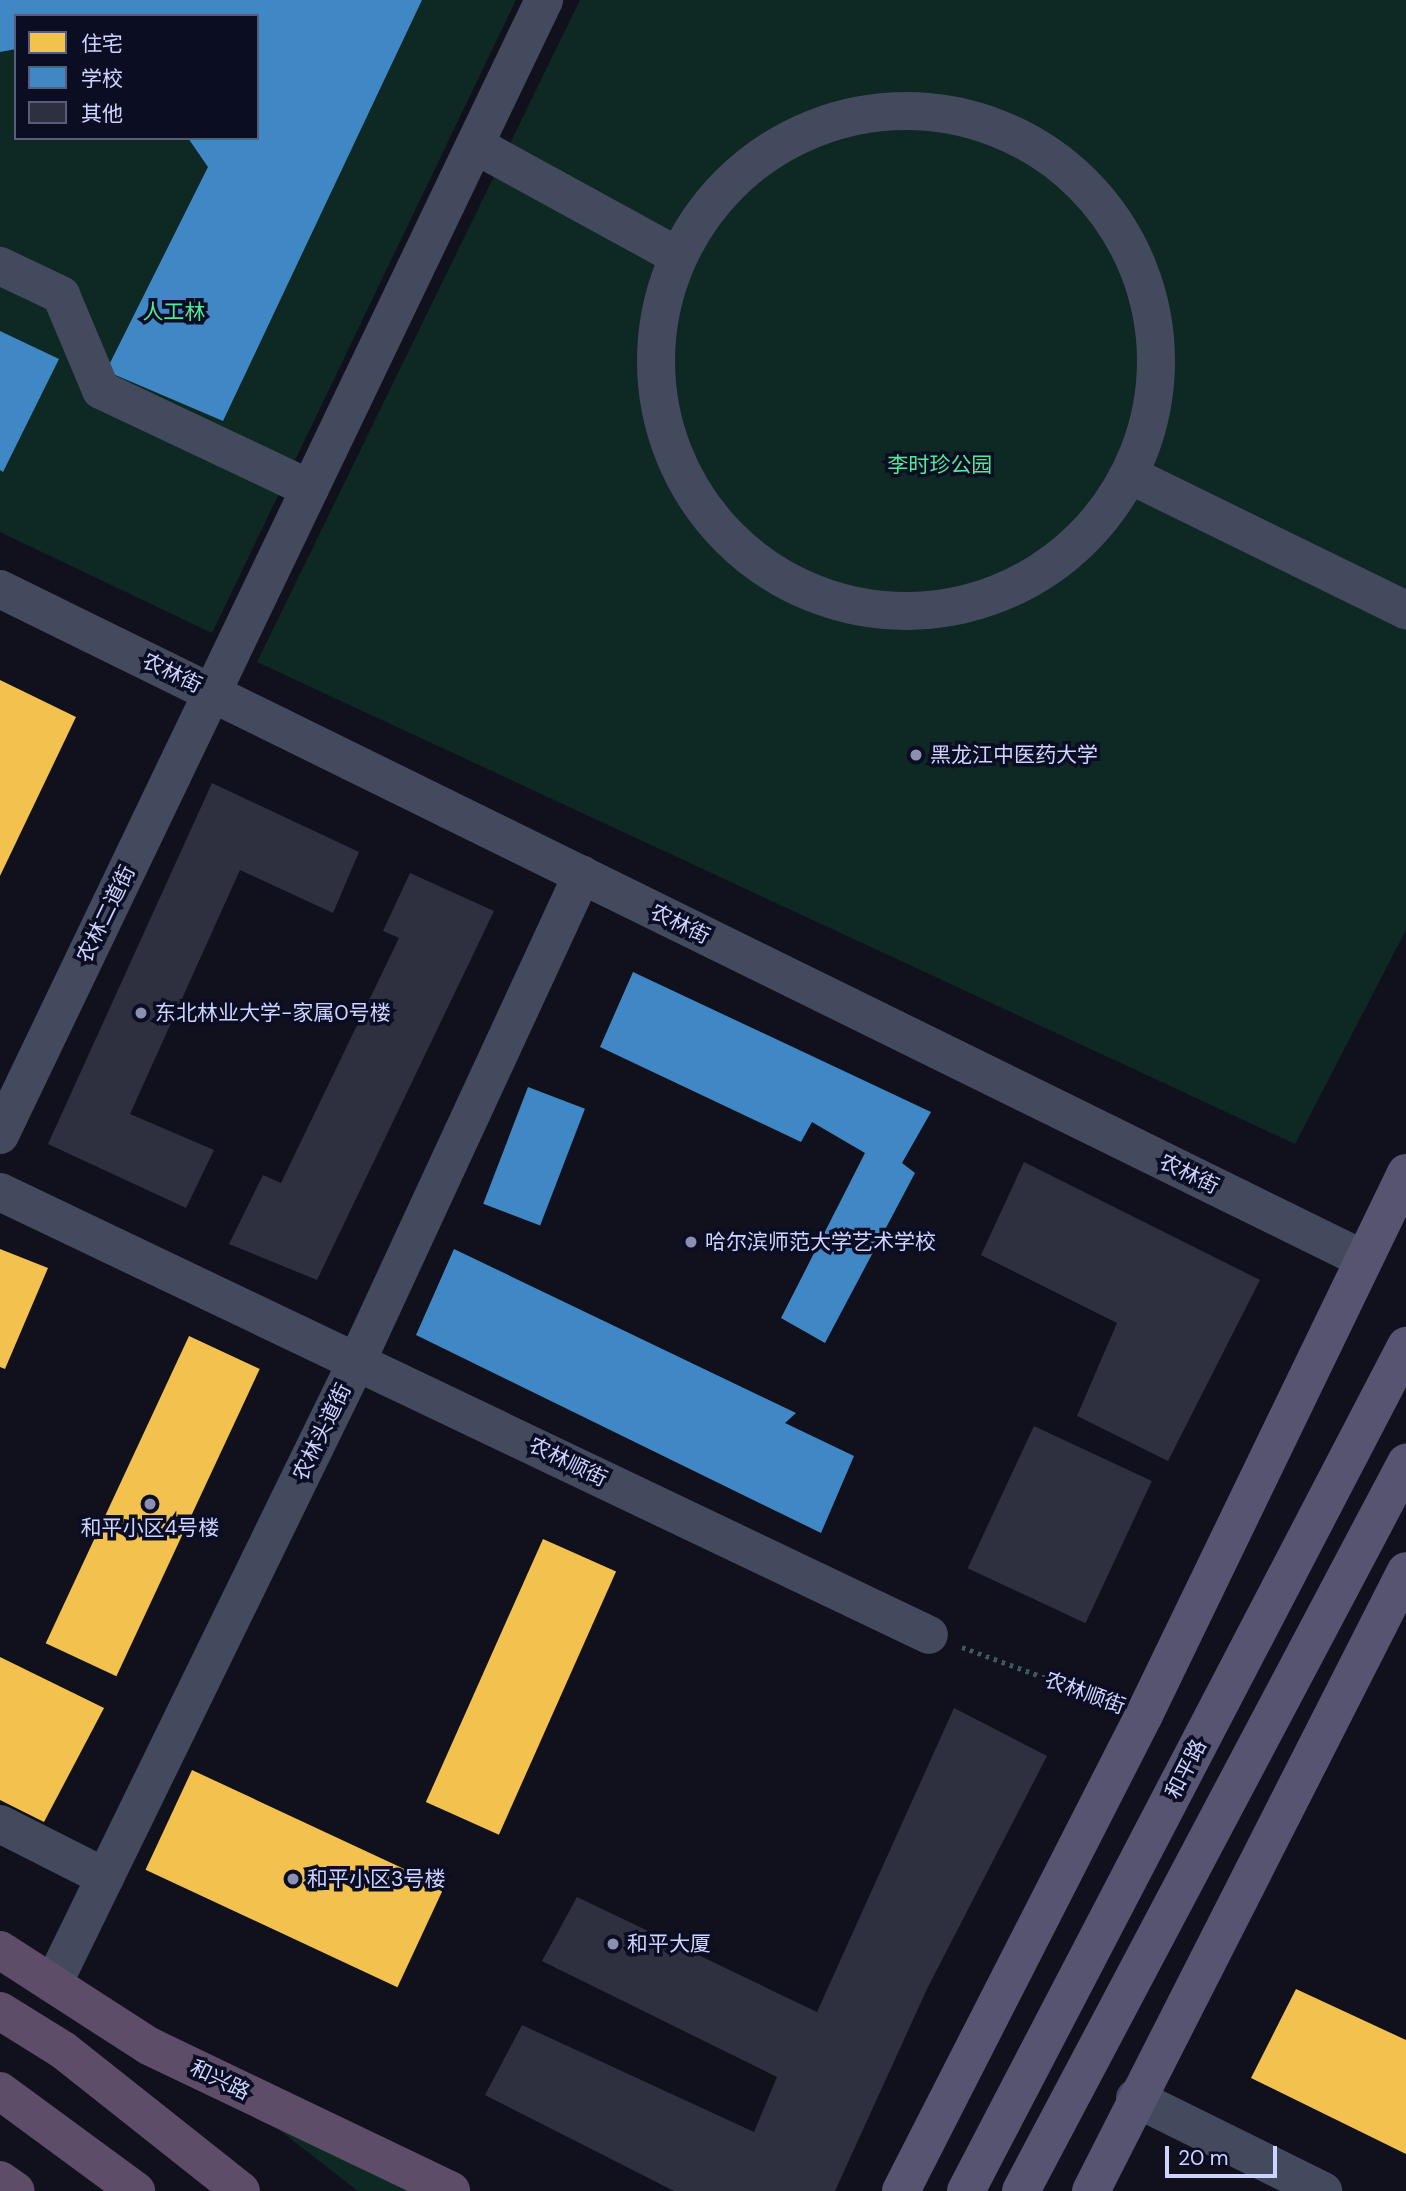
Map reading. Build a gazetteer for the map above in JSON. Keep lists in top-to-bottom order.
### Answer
{
  "streets": {
    "highway": ["和兴路"],
    "main road": ["和平路"],
    "street": [
      "农林街",
      "农林二道街",
      "农林头道街",
      "农林顺街"
    ]
  },
  "crossings": [
    ["农林街", "农林二道街"],
    ["农林街", "农林头道街"],
    ["农林头道街", "农林顺街"],
    ["农林头道街", "和兴路"]
  ],
  "parks": ["人工林", "李时珍公园"],
  "places": [
    "黑龙江中医药大学",
    "东北林业大学-家属0号楼",
    "哈尔滨师范大学艺术学校",
    "和平小区4号楼",
    "和平小区3号楼",
    "和平大厦"
  ],
  "legend": ["住宅", "学校", "其他"],
  "scale_bar": "20 m"
}
